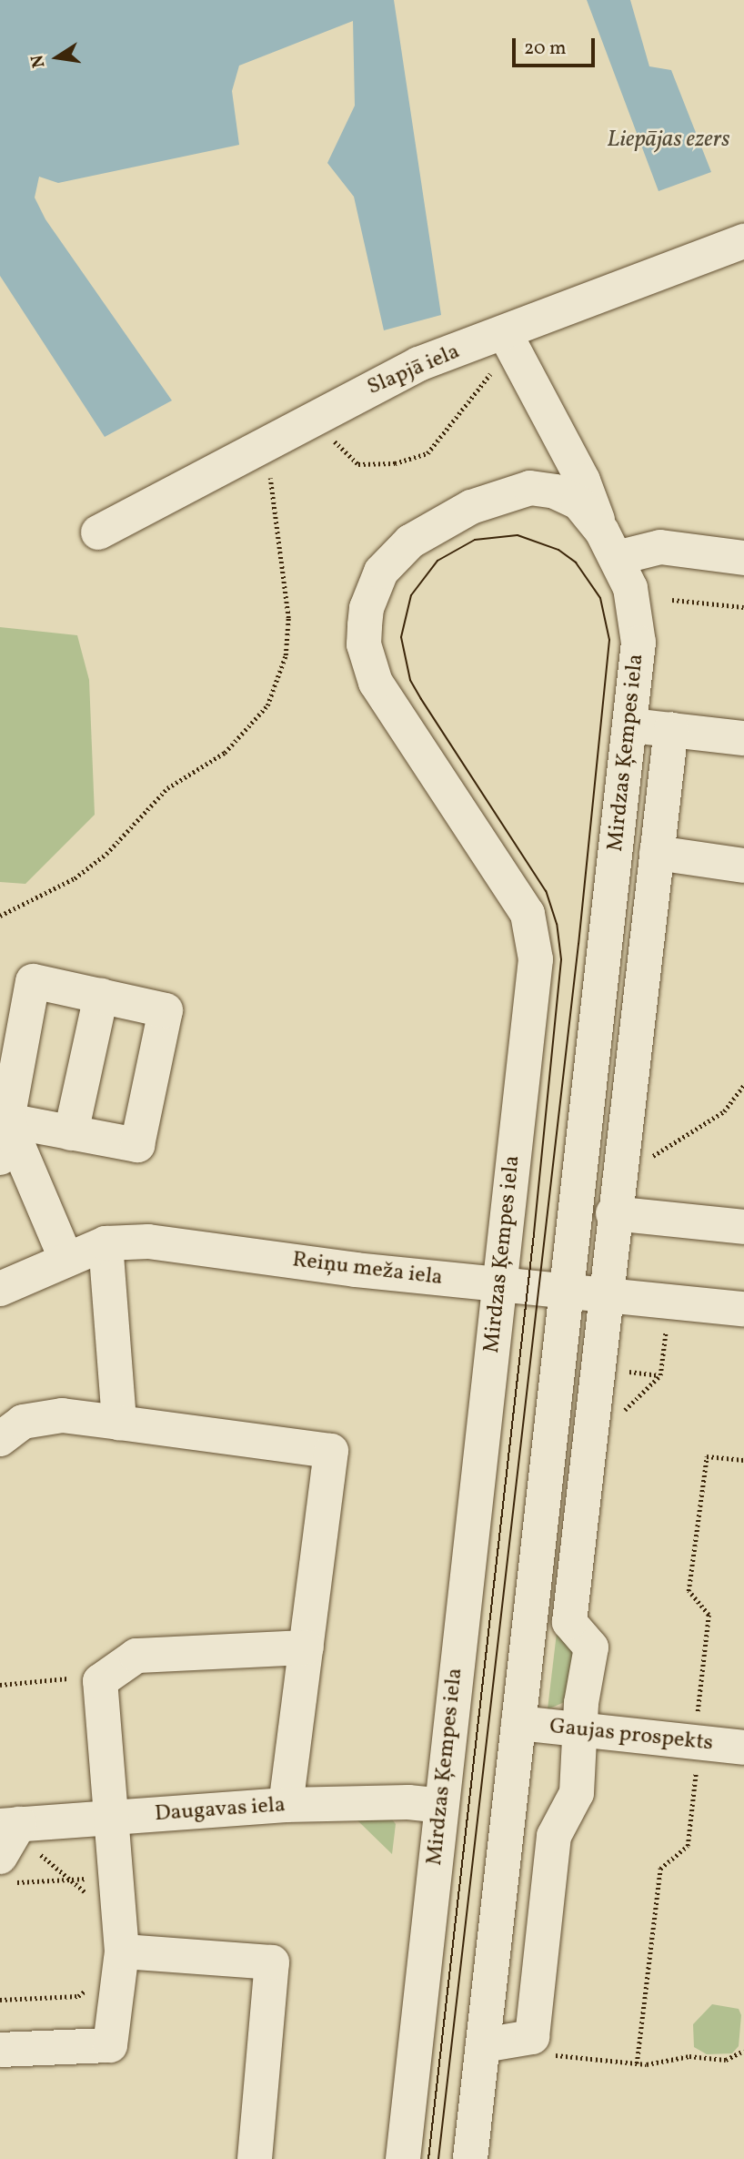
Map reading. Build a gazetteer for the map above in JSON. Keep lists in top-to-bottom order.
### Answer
{
  "streets": {
    "street": [
      "Slapjā iela",
      "Mirdzas Ķempes iela",
      "Reiņu meža iela",
      "Gaujas prospekts",
      "Daugavas iela"
    ]
  },
  "crossings": [
    ["Slapjā iela", "Mirdzas Ķempes iela"],
    ["Mirdzas Ķempes iela", "Reiņu meža iela"],
    ["Mirdzas Ķempes iela", "Gaujas prospekts"],
    ["Mirdzas Ķempes iela", "Daugavas iela"]
  ],
  "water": ["Liepājas ezers"],
  "scale_bar": "20 m",
  "north": "left"
}
